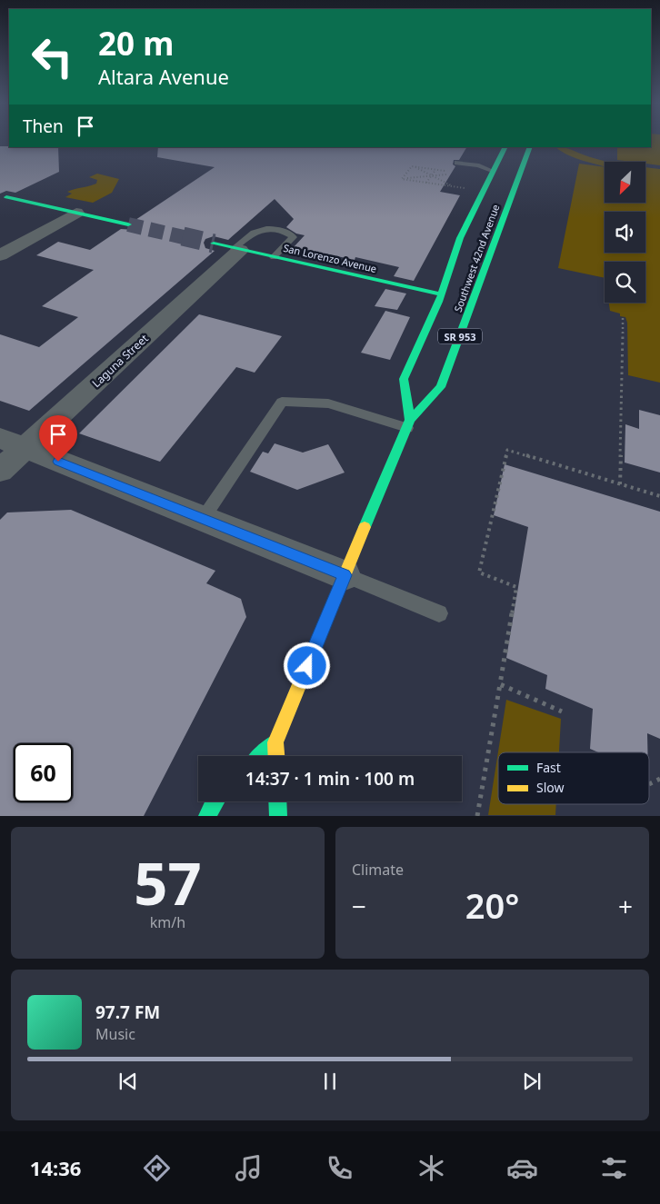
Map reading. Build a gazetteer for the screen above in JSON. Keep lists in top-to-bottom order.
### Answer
{
  "streets": {
    "main road": ["San Lorenzo Avenue", "Southwest 42nd Avenue", "SR 953"],
    "street": ["Laguna Street"]
  },
  "crossings": [
    ["San Lorenzo Avenue", "Southwest 42nd Avenue"],
    ["San Lorenzo Avenue", "Laguna Street"]
  ],
  "legend": ["Fast", "Slow"],
  "north": "bottom left",
  "page": {
    "turn": ["20 m", "Altara Avenue"],
    "then": "Then",
    "limit": "60",
    "trip": "14:37 · 1 min · 100 m",
    "tile": [
      ["57", "km/h"],
      "Climate"
    ],
    "heat": ["−", "20°", "+"],
    "song": ["97.7 FM", "Music"],
    "tabs": "14:36"
  }
}
